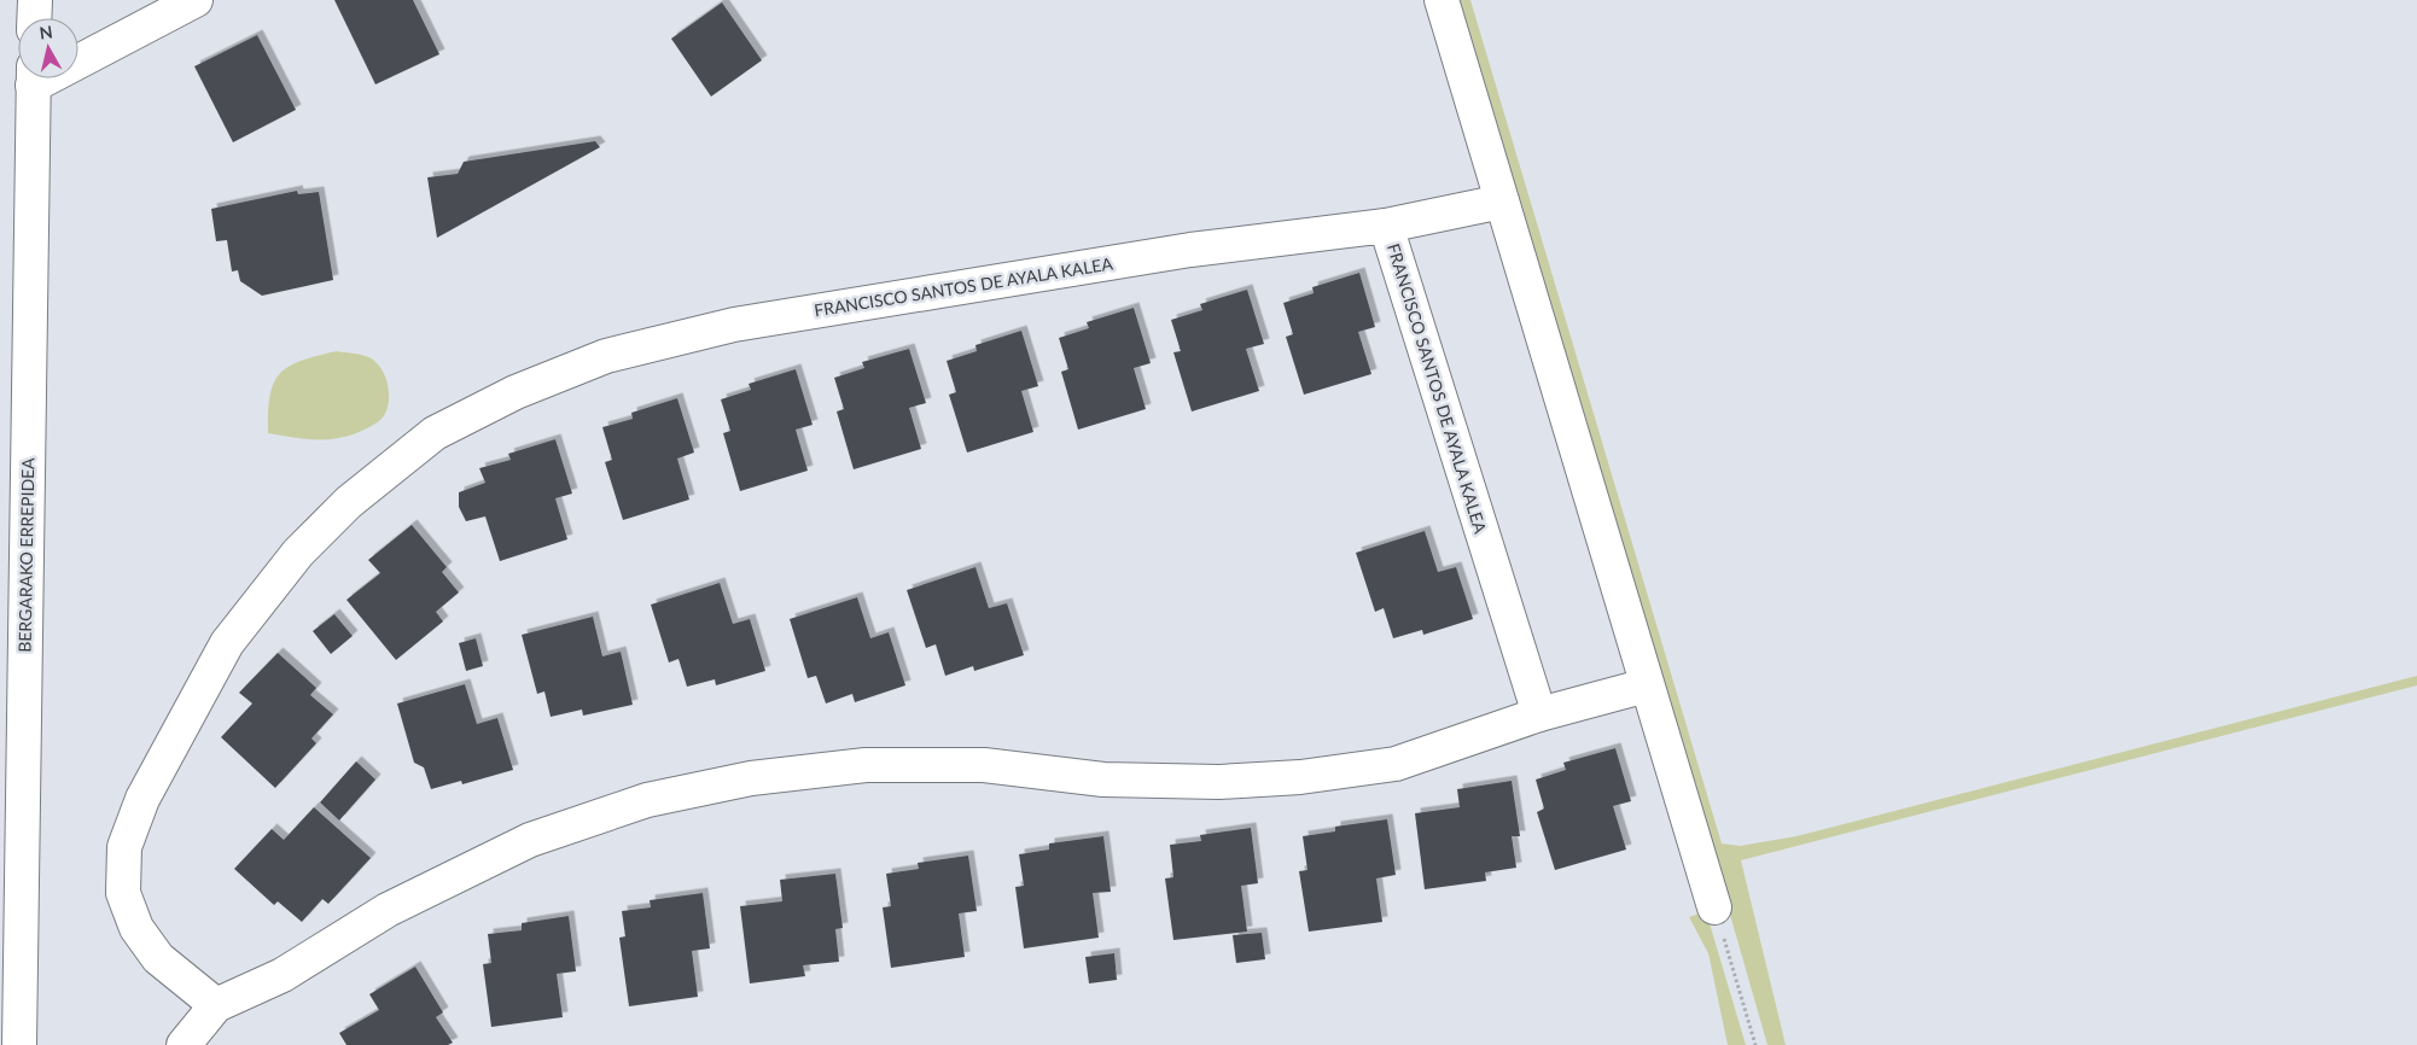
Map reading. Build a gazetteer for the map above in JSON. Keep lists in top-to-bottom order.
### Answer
{
  "streets": {
    "street": ["FRANCISCO SANTOS DE AYALA KALEA", "BERGARAKO ERREPIDEA"]
  },
  "north": "top"
}
